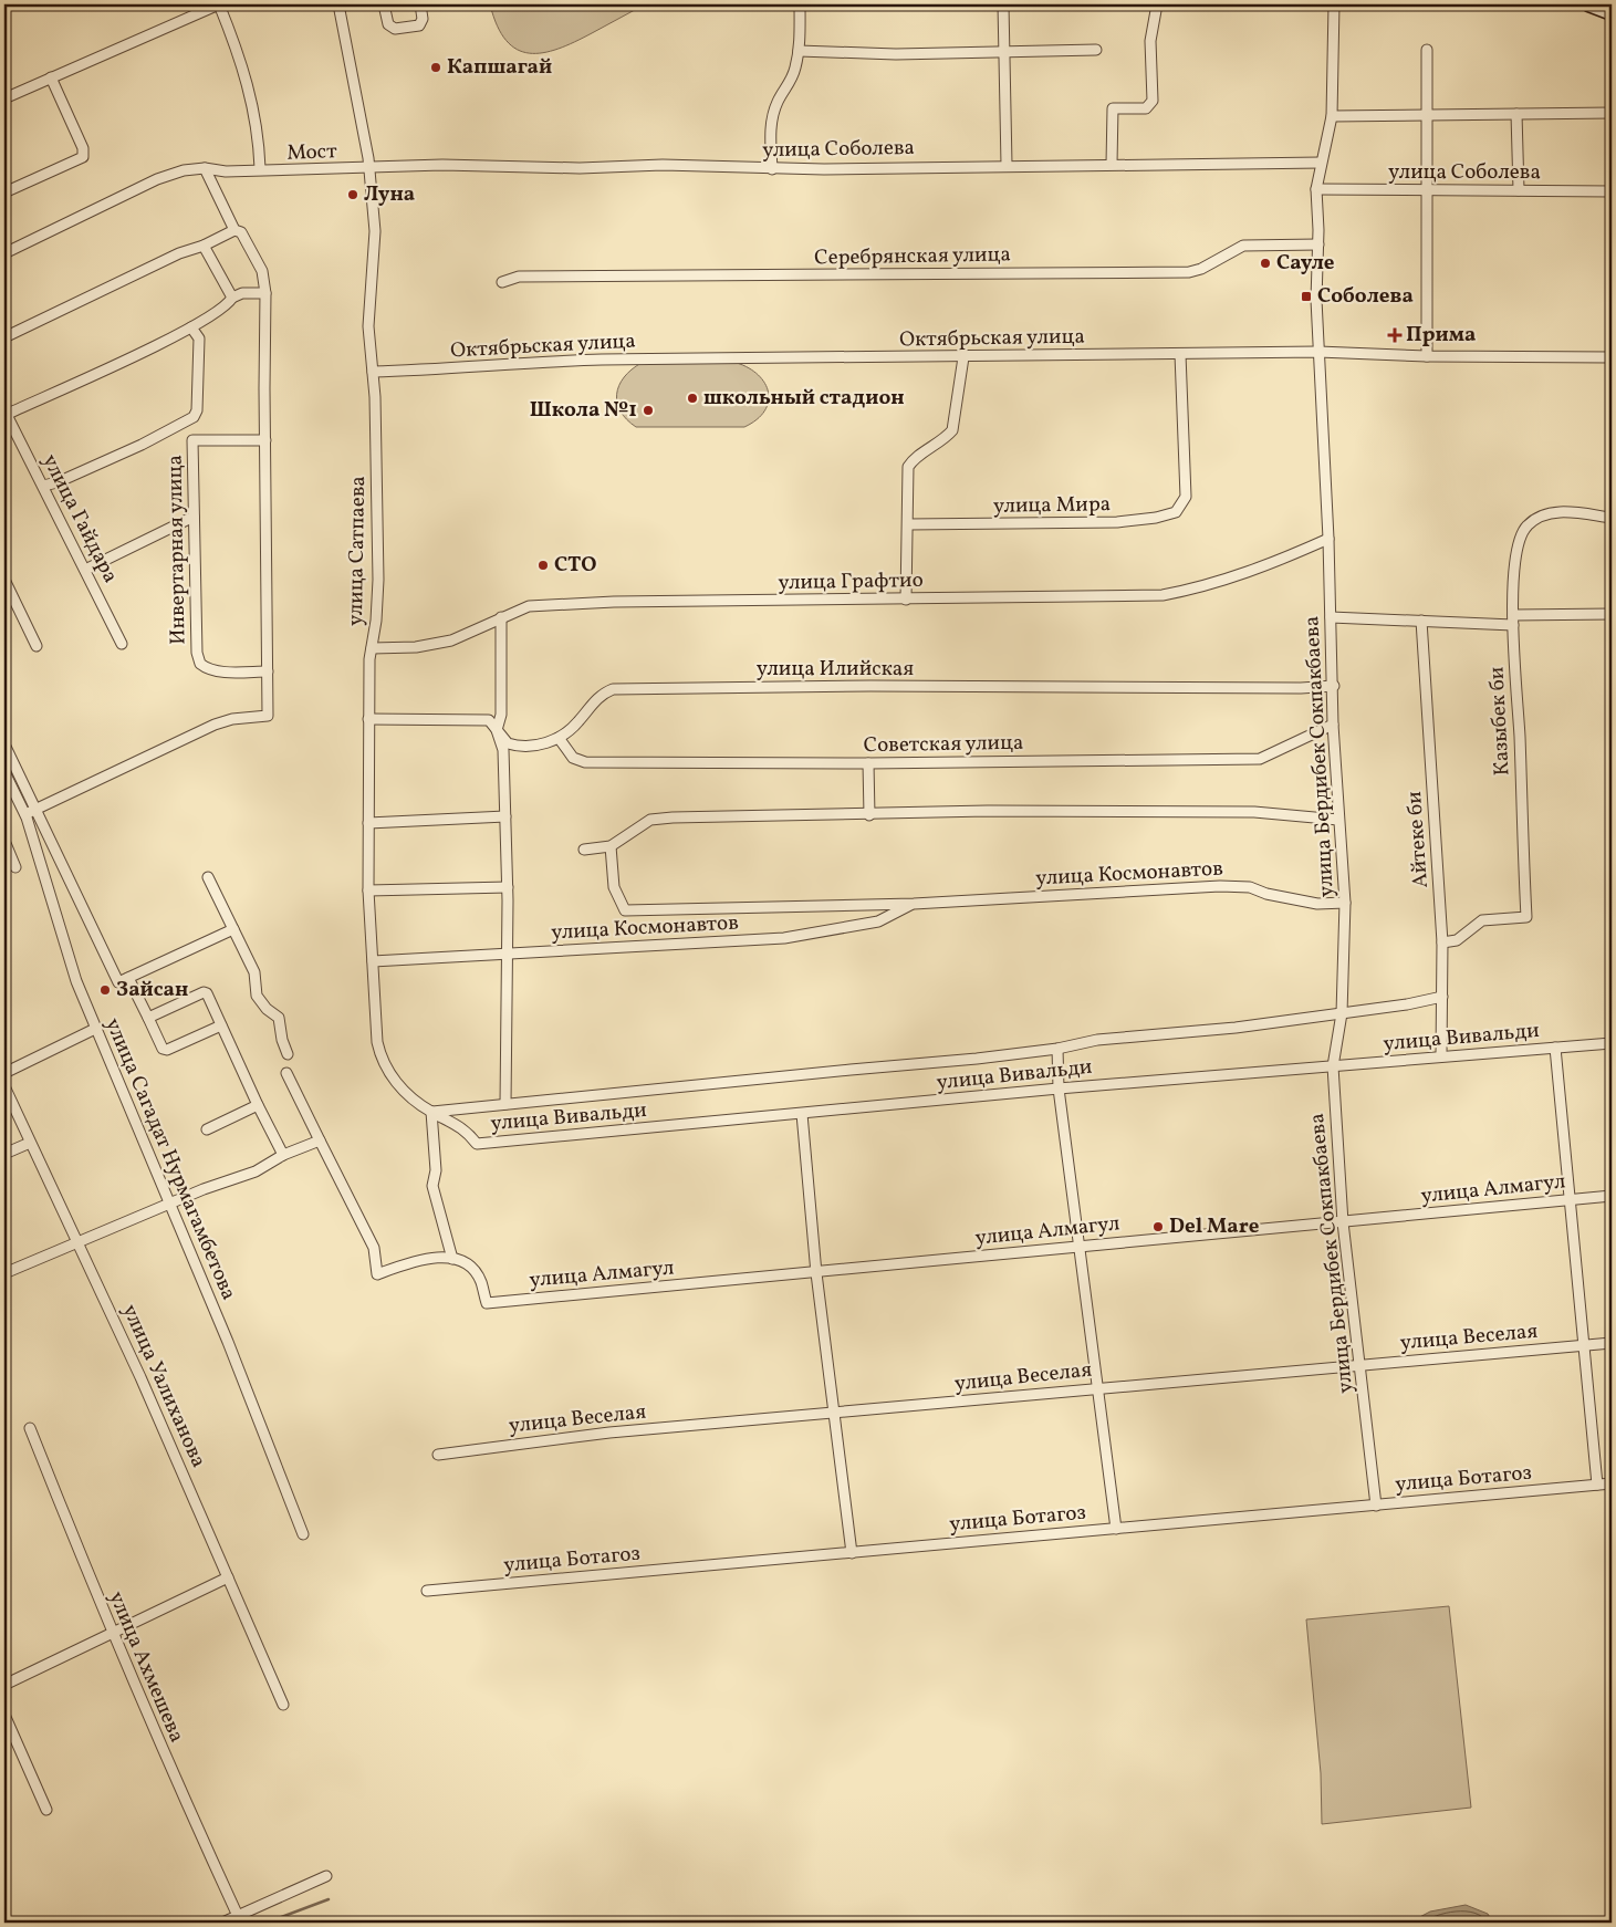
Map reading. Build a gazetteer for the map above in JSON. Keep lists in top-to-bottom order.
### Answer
{
  "streets": {
    "street": [
      "улица Соболева",
      "Мост",
      "Серебрянская улица",
      "Октябрьская улица",
      "улица Мира",
      "улица Гайдара",
      "Инвертарная улица",
      "улица Сатпаева",
      "улица Графтио",
      "улица Илийская",
      "Казыбек би",
      "Советская улица",
      "улица Бердибек Сокпакбаева",
      "Айтеке би",
      "улица Космонавтов",
      "улица Вивальди",
      "улица Сагадат Нурмагамбетова",
      "улица Алмагул",
      "улица Веселая",
      "улица Уалиханова",
      "улица Ботагоз",
      "улица Ахмешева"
    ]
  },
  "crossings": [
    ["улица Соболева", "Мост"],
    ["улица Соболева", "улица Сатпаева"],
    ["улица Соболева", "улица Бердибек Сокпакбаева"],
    ["Серебрянская улица", "улица Бердибек Сокпакбаева"],
    ["Октябрьская улица", "улица Мира"],
    ["Октябрьская улица", "улица Сатпаева"],
    ["Октябрьская улица", "улица Бердибек Сокпакбаева"],
    ["улица Сатпаева", "улица Графтио"],
    ["улица Сатпаева", "улица Илийская"],
    ["улица Сатпаева", "улица Космонавтов"],
    ["улица Сатпаева", "улица Вивальди"],
    ["улица Графтио", "улица Бердибек Сокпакбаева"],
    ["улица Илийская", "Советская улица"],
    ["улица Илийская", "улица Бердибек Сокпакбаева"],
    ["Казыбек би", "Айтеке би"],
    ["Советская улица", "улица Бердибек Сокпакбаева"],
    ["улица Бердибек Сокпакбаева", "улица Космонавтов"],
    ["улица Бердибек Сокпакбаева", "улица Вивальди"],
    ["улица Бердибек Сокпакбаева", "улица Алмагул"],
    ["улица Бердибек Сокпакбаева", "улица Веселая"],
    ["улица Бердибек Сокпакбаева", "улица Ботагоз"],
    ["Айтеке би", "улица Вивальди"]
  ],
  "places": {
    "other": [
      "Капшагай",
      "Луна",
      "Сауле",
      "школьный стадион",
      "Школа №1",
      "СТО",
      "Зайсан",
      "Del Mare"
    ],
    "transit": ["Соболева"],
    "health": ["Прима"]
  }
}
